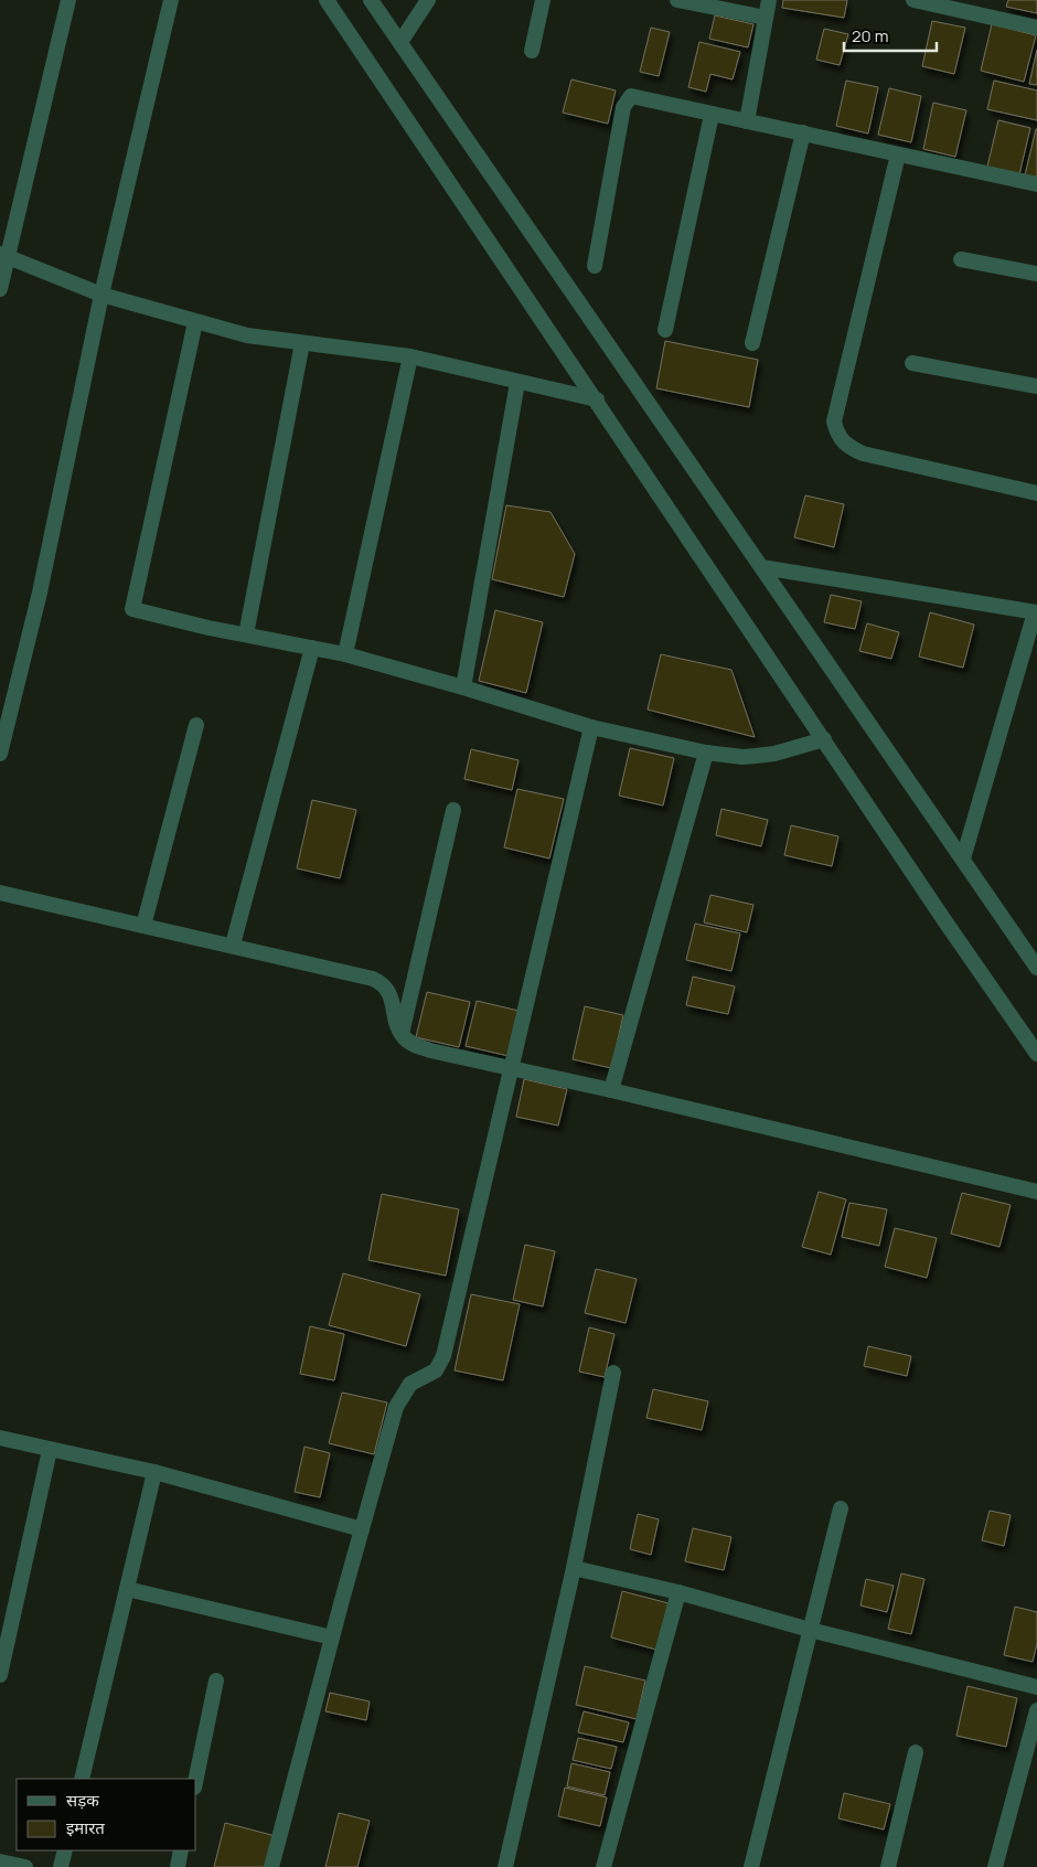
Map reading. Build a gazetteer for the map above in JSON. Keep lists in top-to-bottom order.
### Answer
{
  "legend": ["सड़क", "इमारत"],
  "scale_bar": "20 m"
}
